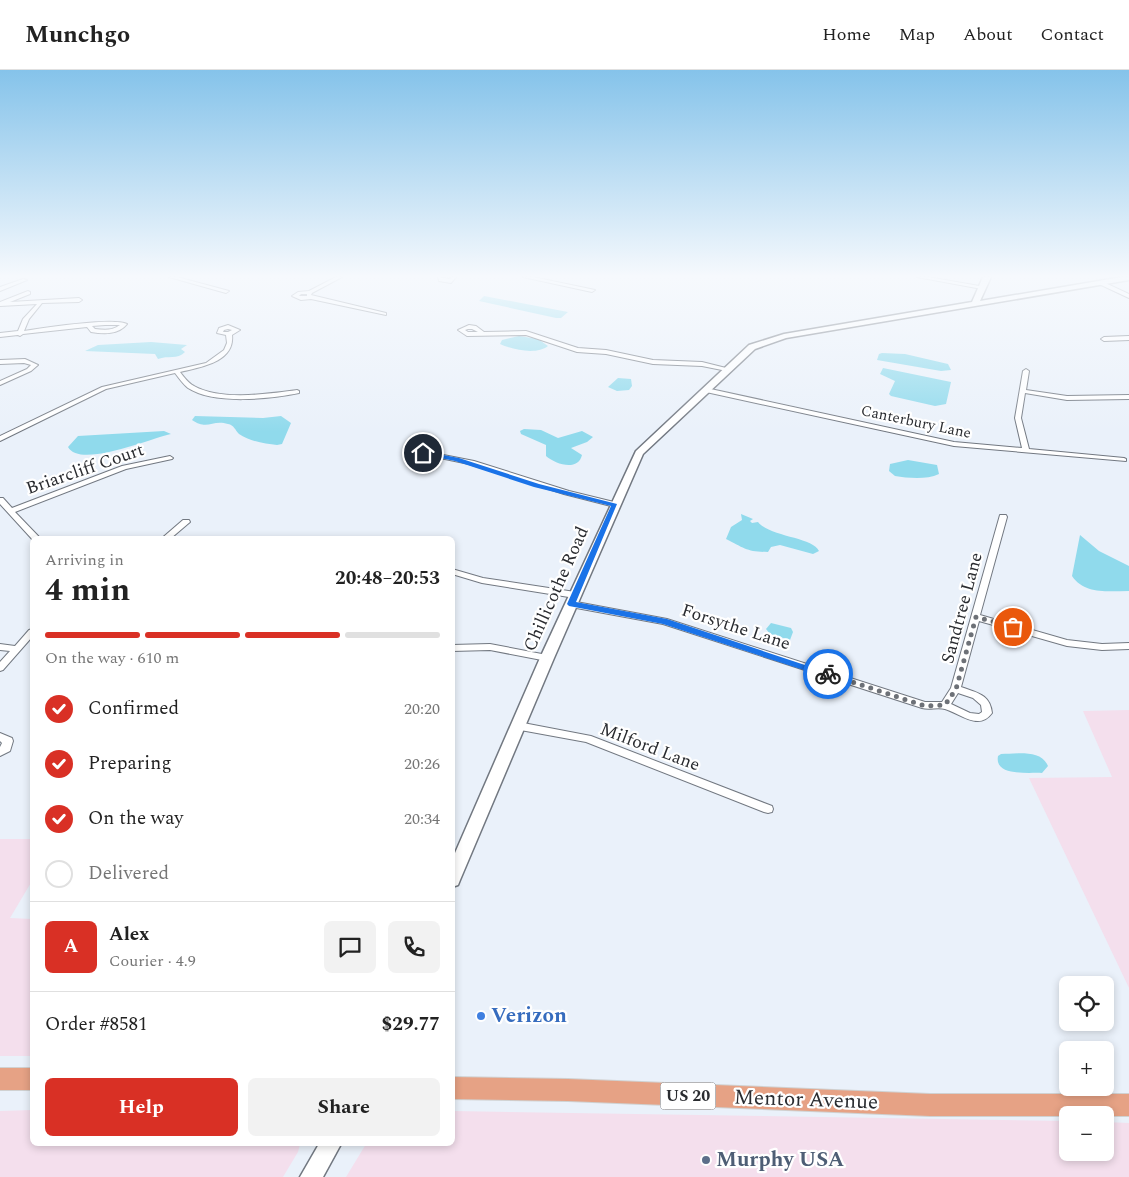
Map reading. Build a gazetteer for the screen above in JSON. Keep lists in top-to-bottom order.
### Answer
{
  "streets": {
    "main road": ["US 20", "Mentor Avenue"],
    "street": [
      "Canterbury Lane",
      "Briarcliff Court",
      "Chillicothe Road",
      "Sandtree Lane",
      "Forsythe Lane",
      "Milford Lane"
    ]
  },
  "crossings": [
    ["Canterbury Lane", "Chillicothe Road"],
    ["Chillicothe Road", "Forsythe Lane"],
    ["Chillicothe Road", "Milford Lane"],
    ["Sandtree Lane", "Forsythe Lane"]
  ],
  "places": ["Verizon", "Murphy USA"],
  "page": {
    "header": "Munchgo",
    "nav": [
      "Home",
      "Map",
      "About",
      "Contact"
    ],
    "heading": ["4 min", "Arriving in", "20:48–20:53"],
    "panel": [
      "Alex",
      "Courier · 4.9",
      "Order #8581",
      "$29.77"
    ],
    "bar": "On the way · 610 m",
    "list": [
      ["Confirmed", "20:20"],
      ["Preparing", "20:26"],
      ["On the way", "20:34"],
      "Delivered"
    ],
    "round": "A",
    "map_buttons": ["+", "−"],
    "buttons": ["Help", "Share"]
  }
}
